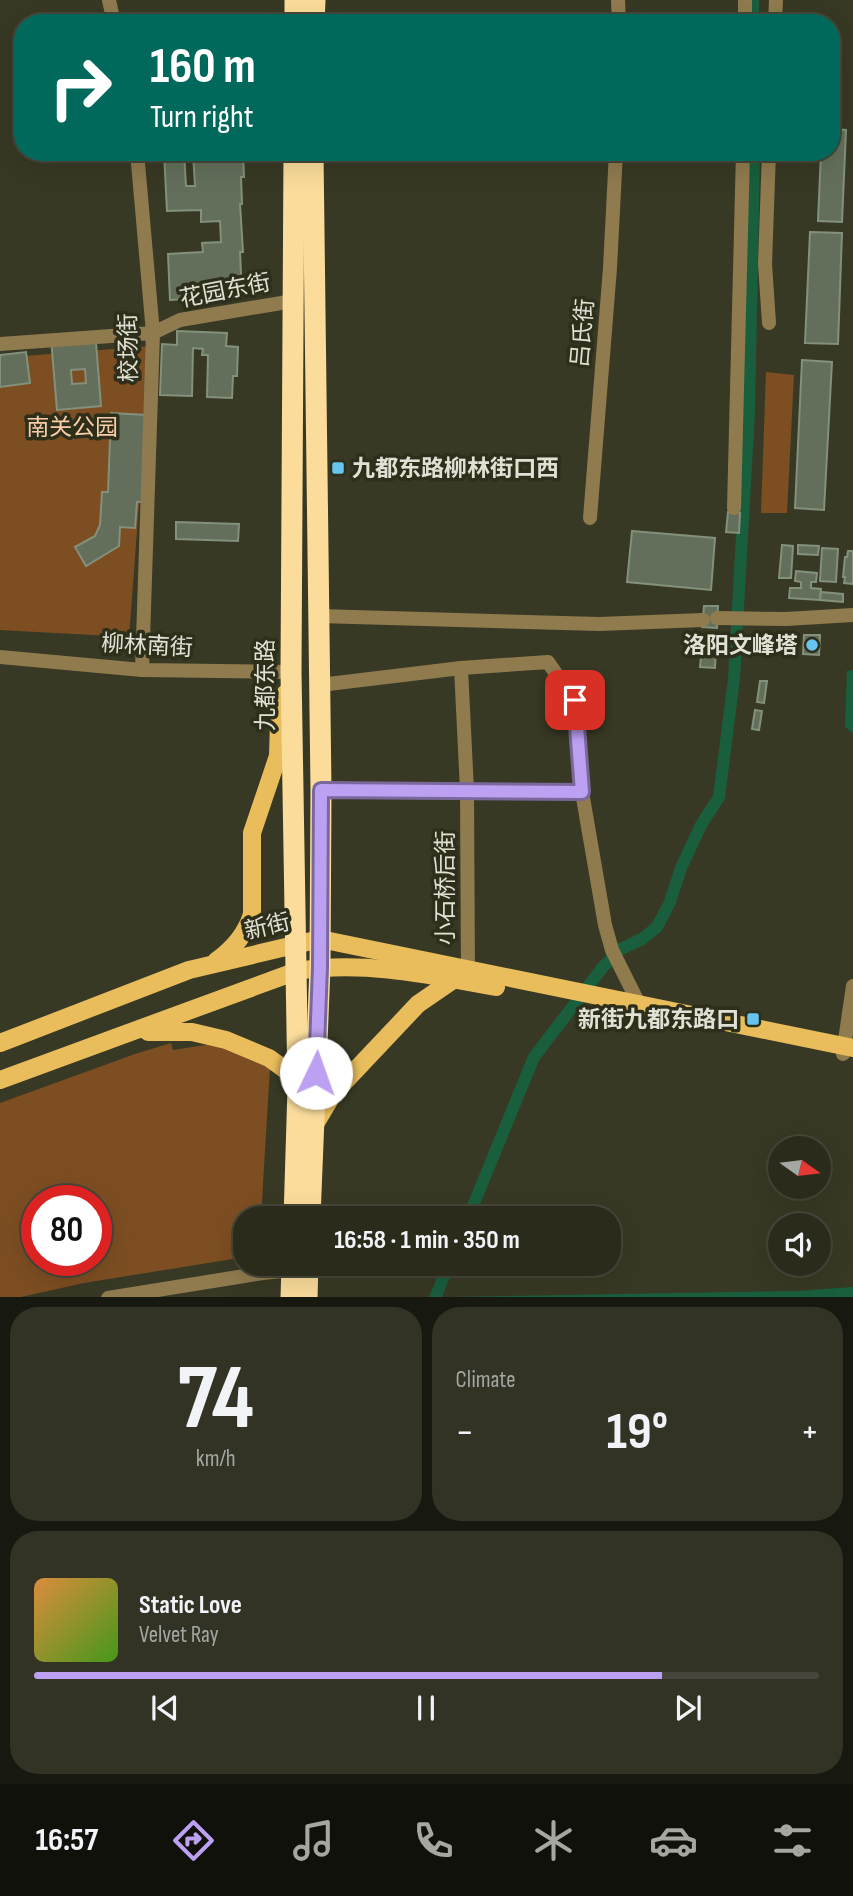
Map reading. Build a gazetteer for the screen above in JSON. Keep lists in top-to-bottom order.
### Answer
{
  "streets": {
    "highway": ["九都东路"],
    "main road": ["新街"],
    "street": [
      "花园东街",
      "吕氏街",
      "校场街",
      "柳林南街",
      "小石桥后街"
    ]
  },
  "crossings": [
    ["花园东街", "校场街"],
    ["花园东街", "九都东路"],
    ["校场街", "柳林南街"],
    ["柳林南街", "九都东路"],
    ["九都东路", "新街"],
    ["小石桥后街", "新街"]
  ],
  "parks": ["南关公园"],
  "places": {
    "transit": ["九都东路柳林街口西", "新街九都东路口"],
    "other": ["洛阳文峰塔"]
  },
  "north": "right",
  "page": {
    "turn": ["160 m", "Turn right"],
    "limit": "80",
    "trip": "16:58 · 1 min · 350 m",
    "tile": [
      ["74", "km/h"],
      "Climate"
    ],
    "heat": ["−", "19°", "+"],
    "song": ["Static Love", "Velvet Ray"],
    "tabs": "16:57"
  }
}
